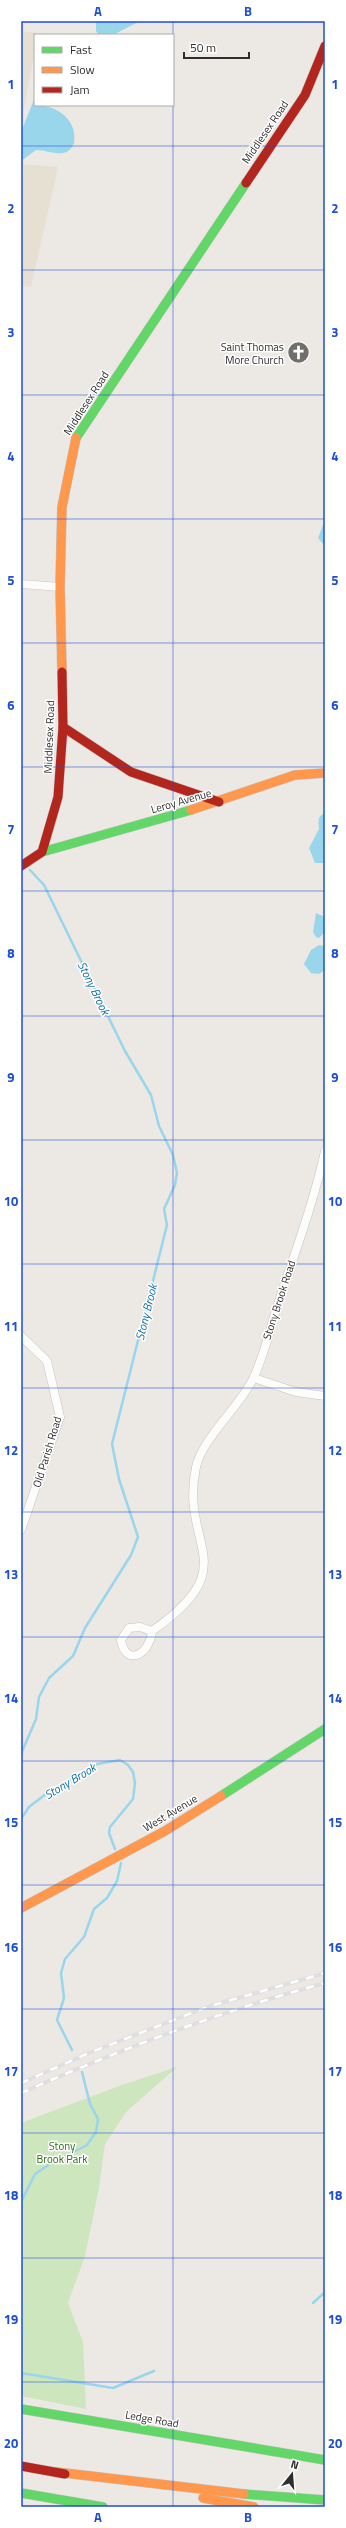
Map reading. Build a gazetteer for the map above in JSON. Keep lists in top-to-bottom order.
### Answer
{
  "streets": {
    "main road": [
      "Middlesex Road",
      "Leroy Avenue",
      "West Avenue",
      "Ledge Road"
    ],
    "street": ["Stony Brook Road", "Old Parish Road"]
  },
  "crossings": [
    ["Middlesex Road", "Leroy Avenue"]
  ],
  "water": ["Stony Brook"],
  "parks": ["Stony Brook Park"],
  "places": {
    "church": ["Saint Thomas More Church"]
  },
  "legend": ["Fast", "Slow", "Jam"],
  "scale_bar": "50 m",
  "north": "top",
  "grid": {
    "columns": ["A", "B"],
    "rows": [
      "1",
      "2",
      "3",
      "4",
      "5",
      "6",
      "7",
      "8",
      "9",
      "10",
      "11",
      "12",
      "13",
      "14",
      "15",
      "16",
      "17",
      "18",
      "19",
      "20"
    ]
  }
}
